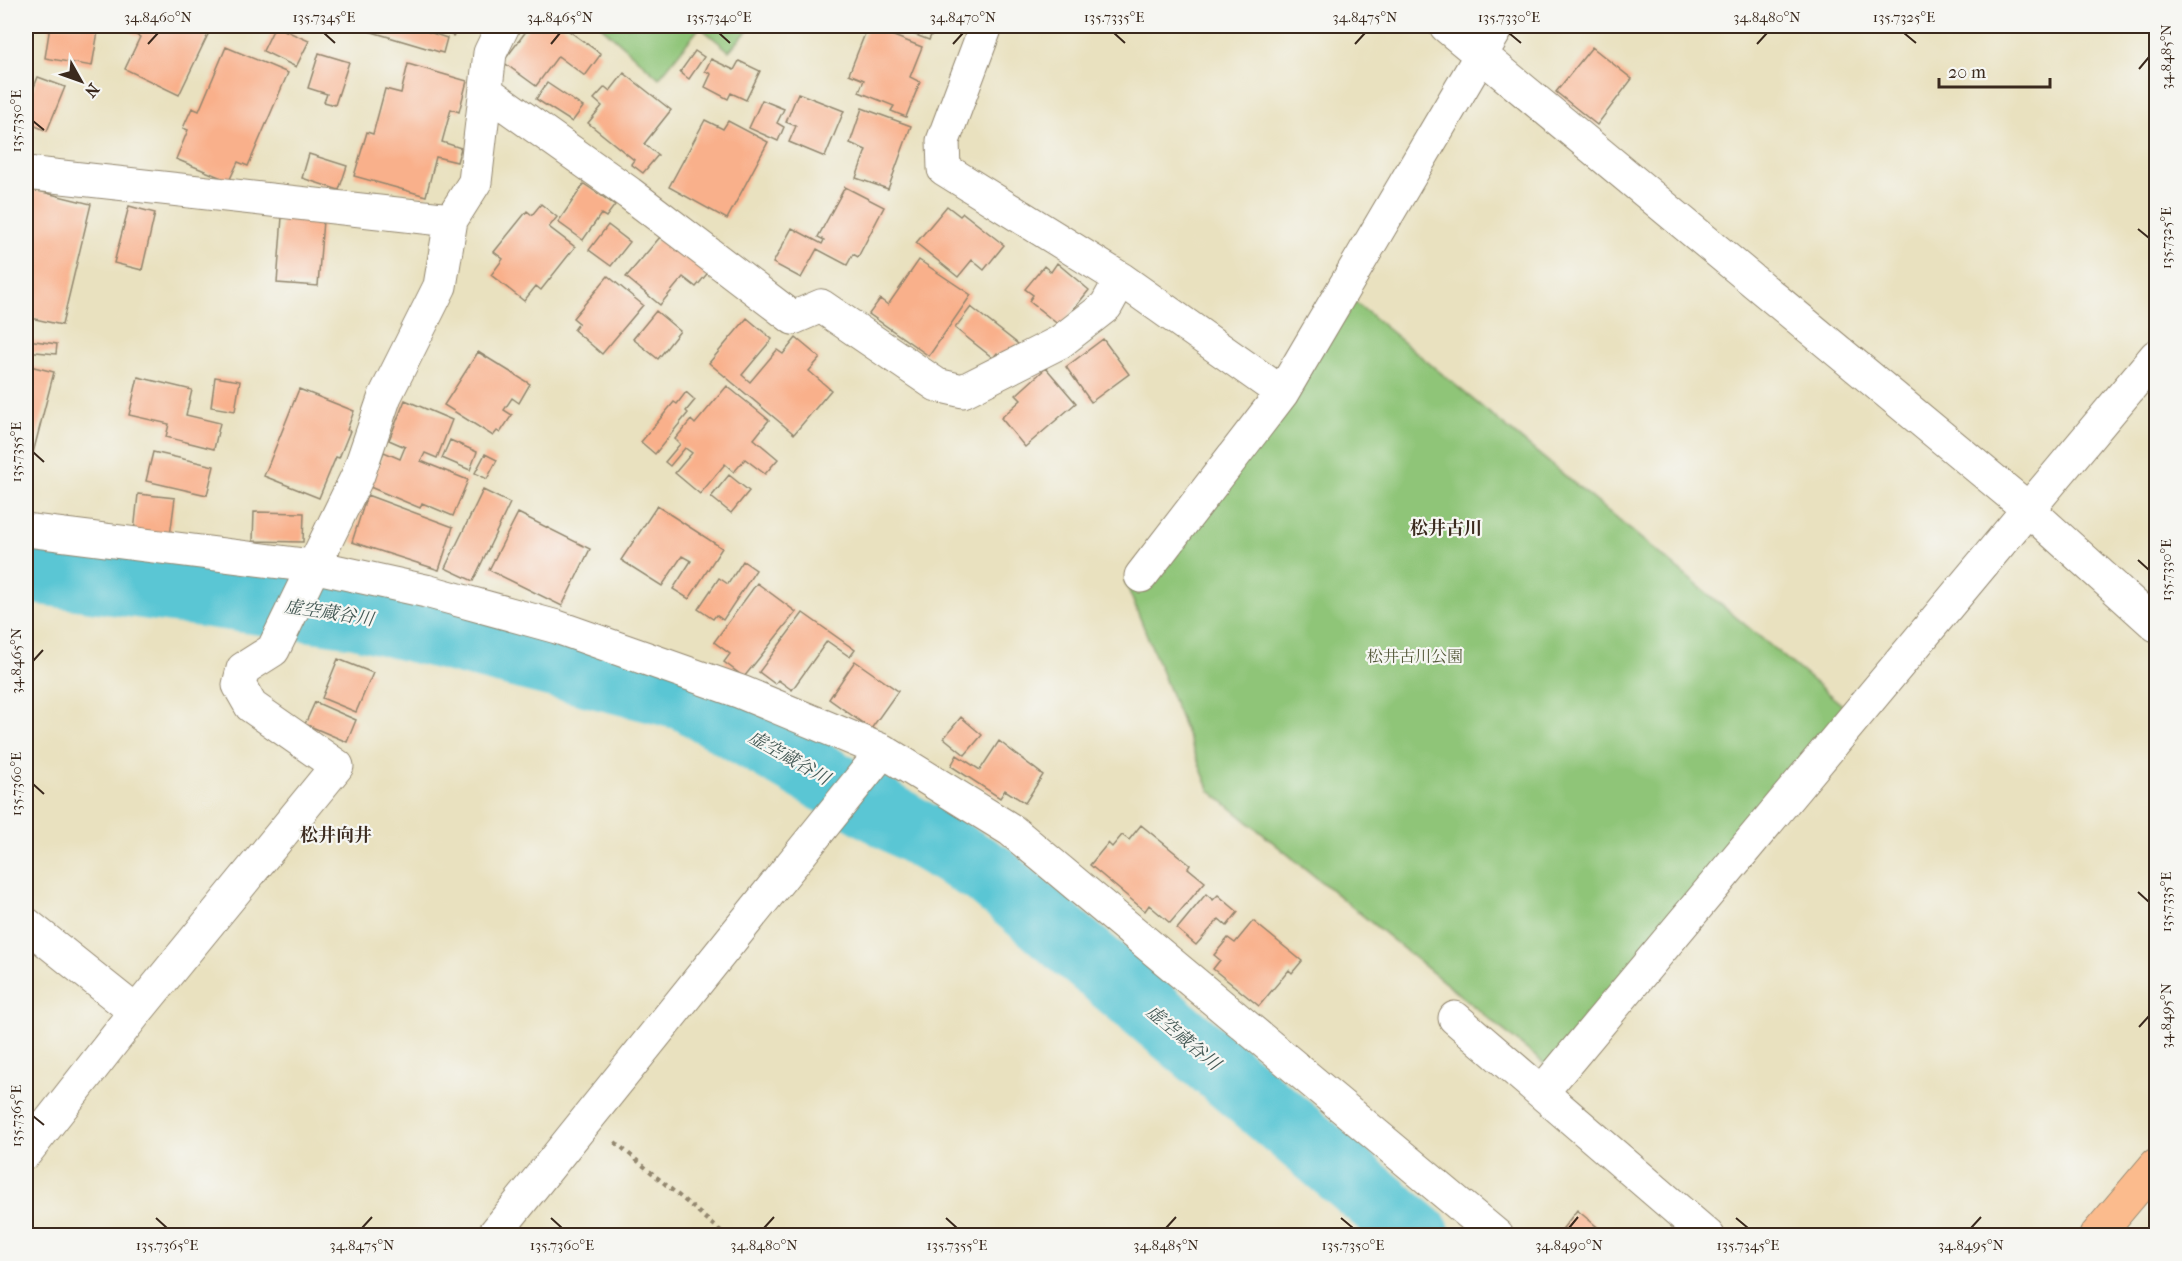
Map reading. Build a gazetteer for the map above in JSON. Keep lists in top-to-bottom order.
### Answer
{
  "districts": ["松井古川", "松井向井"],
  "water": ["虚空蔵谷川"],
  "parks": ["松井古川公園"],
  "scale_bar": "20 m",
  "north": "bottom right",
  "coordinates": [
    "34.8460°N",
    "135.7345°E",
    "34.8465°N",
    "135.7340°E",
    "34.8470°N",
    "135.7335°E",
    "34.8475°N",
    "135.7330°E",
    "34.8480°N",
    "135.7325°E",
    "34.8485°N",
    "135.7350°E",
    "135.7355°E",
    "135.7360°E",
    "34.8495°N",
    "135.7365°E",
    "34.8490°N"
  ]
}
